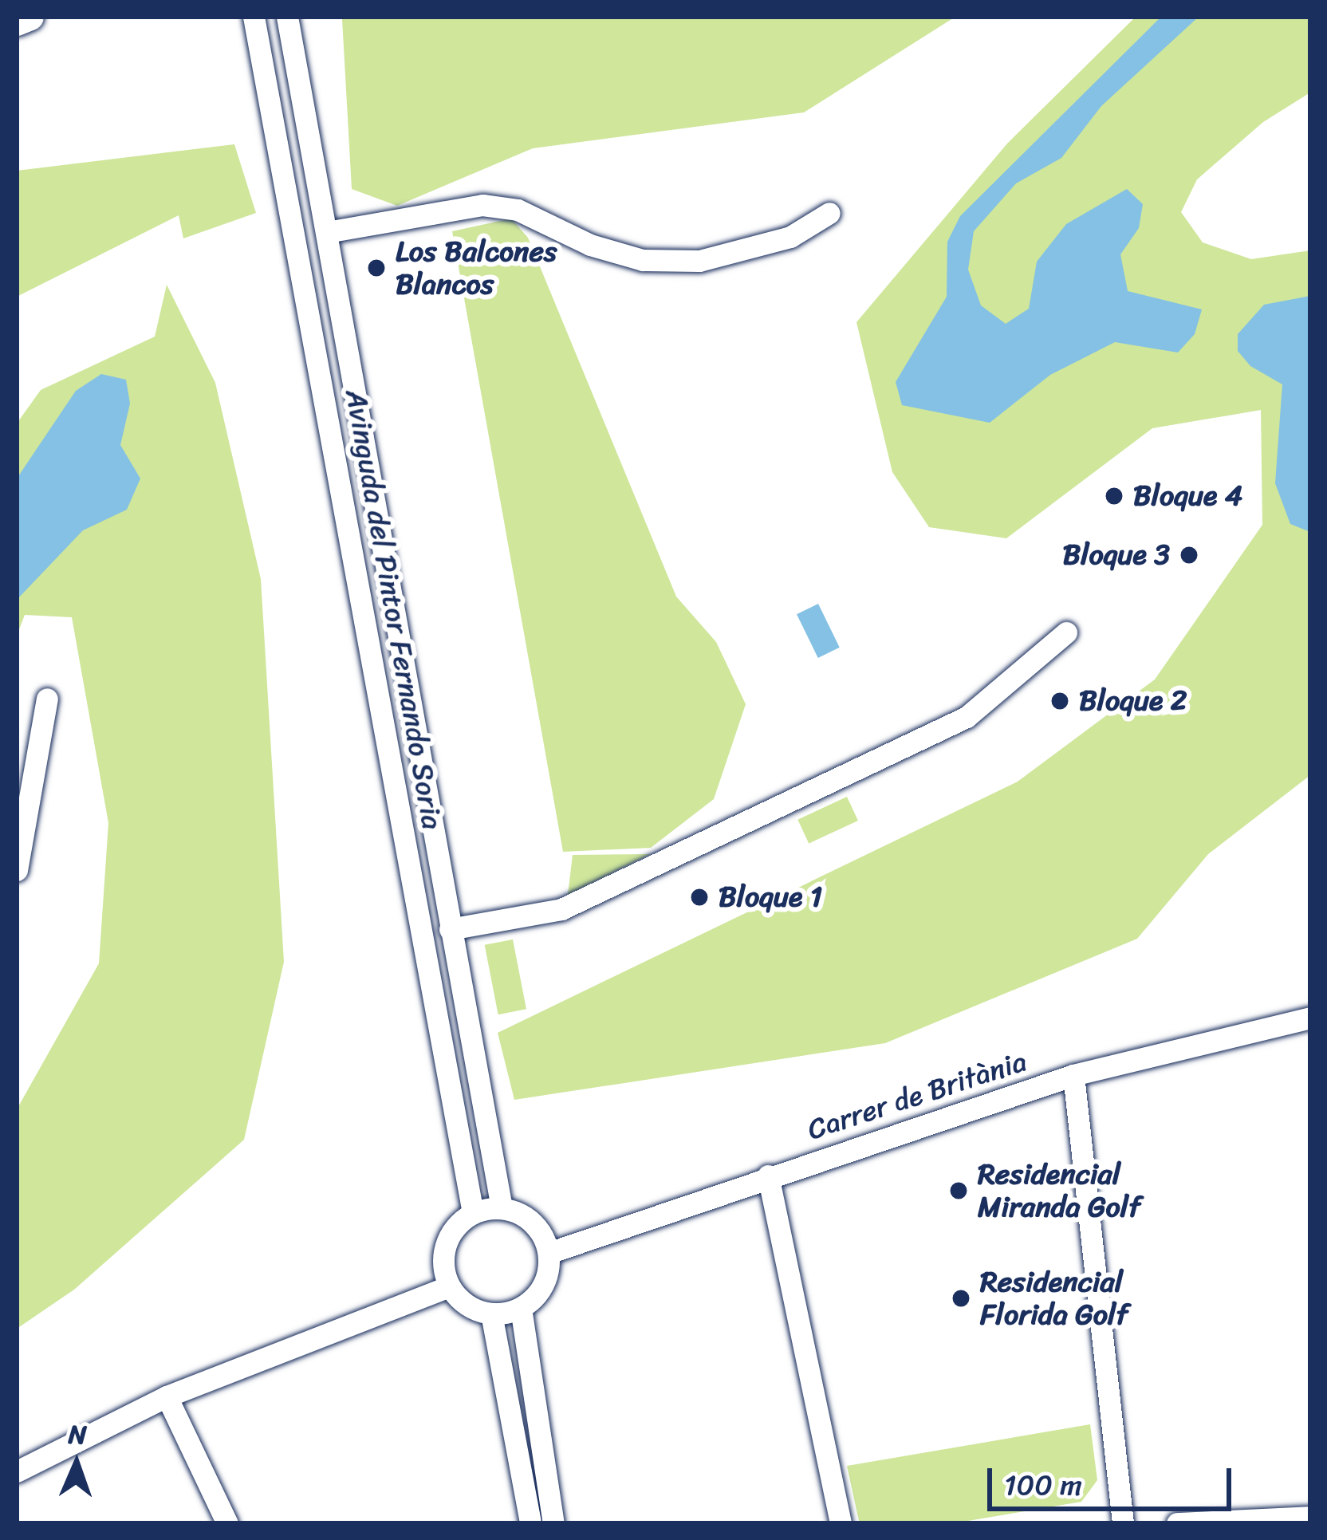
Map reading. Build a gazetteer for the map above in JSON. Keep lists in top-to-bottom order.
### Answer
{
  "streets": {
    "street": ["Avinguda del Pintor Fernando Soria", "Carrer de Britània"]
  },
  "crossings": [
    ["Avinguda del Pintor Fernando Soria", "Carrer de Britània"]
  ],
  "places": [
    "Los Balcones Blancos",
    "Bloque 4",
    "Bloque 3",
    "Bloque 2",
    "Bloque 1",
    "Residencial Miranda Golf",
    "Residencial Florida Golf"
  ],
  "scale_bar": "100 m",
  "north": "top"
}
